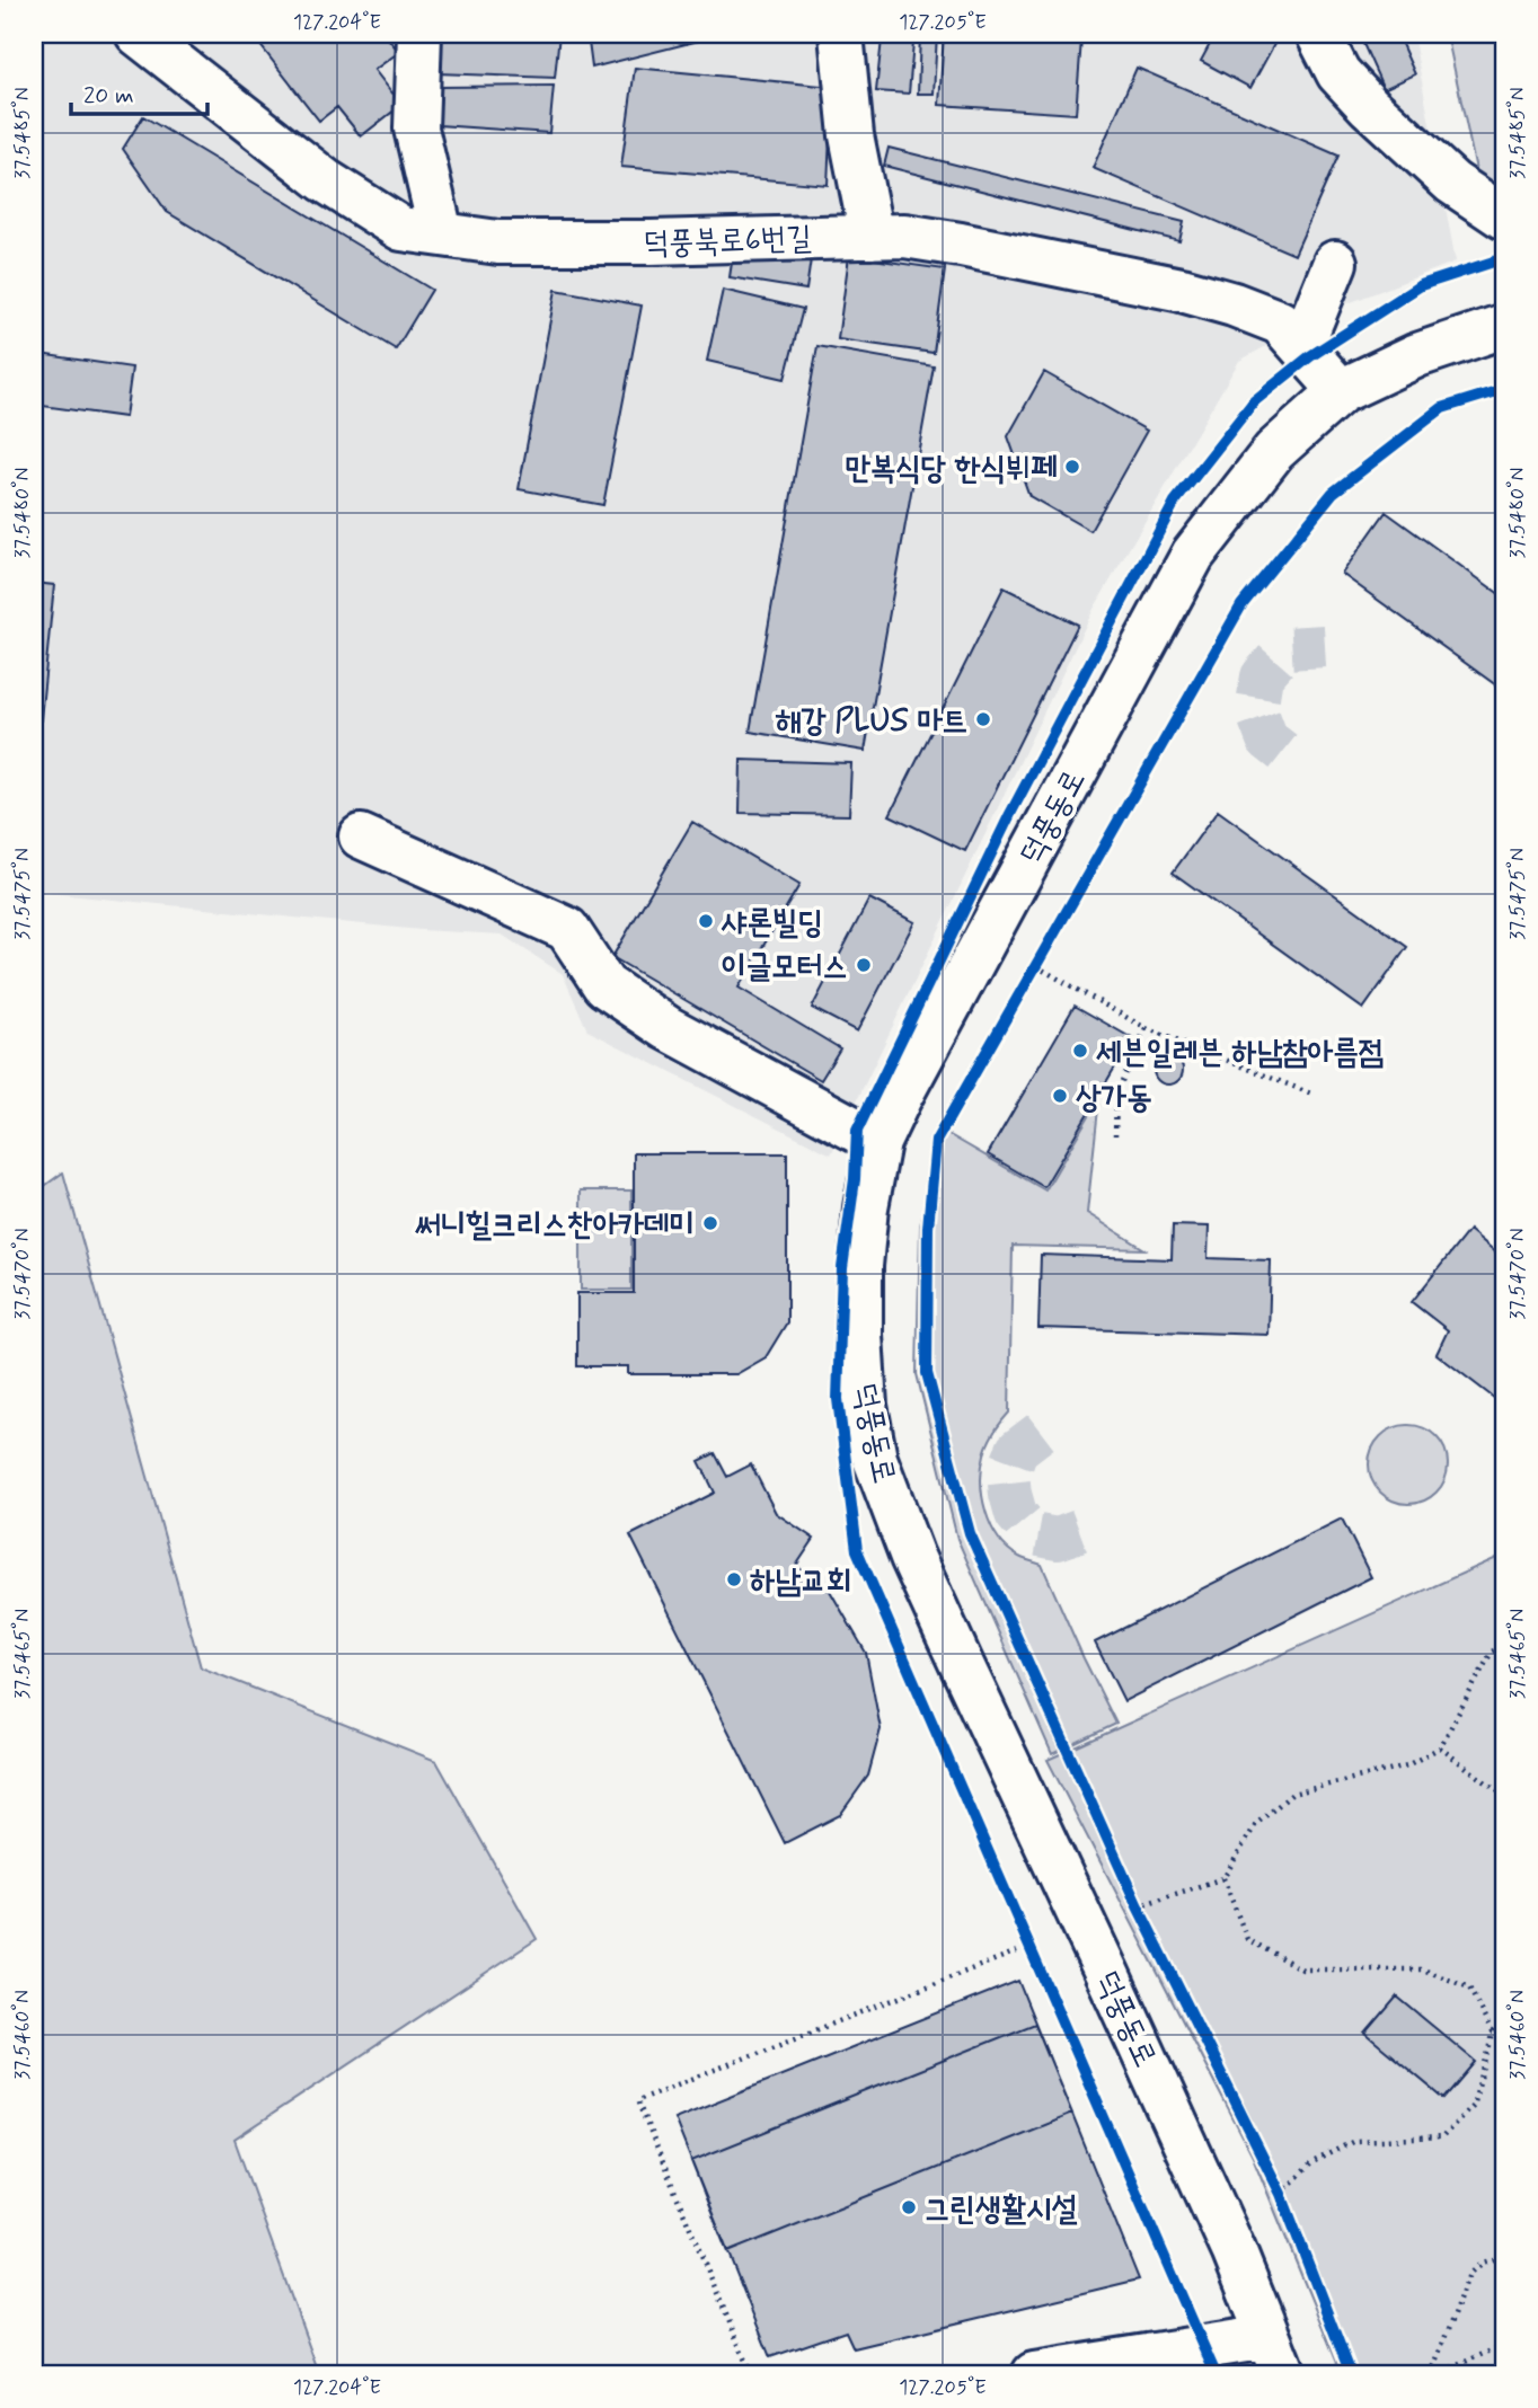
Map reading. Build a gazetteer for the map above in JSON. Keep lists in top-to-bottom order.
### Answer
{
  "streets": {
    "street": ["덕풍북로6번길", "덕풍동로"]
  },
  "crossings": [
    ["덕풍북로6번길", "덕풍동로"]
  ],
  "places": [
    "만복식당 한식뷔페",
    "해강 PLUS 마트",
    "샤론빌딩",
    "이글모터스",
    "세븐일레븐 하남참아름점",
    "상가동",
    "써니힐크리스찬아카데미",
    "하남교회",
    "그린생활시설"
  ],
  "scale_bar": "20 m",
  "coordinates": [
    "127.204°E",
    "127.205°E",
    "37.5485°N",
    "37.5480°N",
    "37.5475°N",
    "37.5470°N",
    "37.5465°N",
    "37.5460°N"
  ]
}
